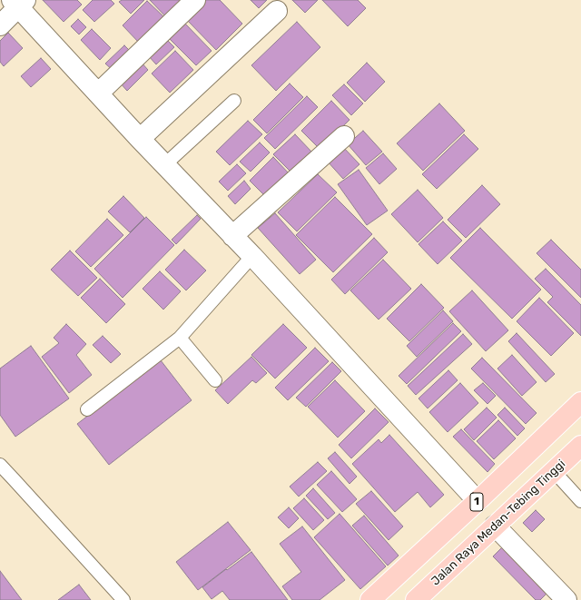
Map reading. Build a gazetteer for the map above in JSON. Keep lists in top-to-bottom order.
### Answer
{
  "streets": {
    "highway": ["1", "Jalan Raya Medan-Tebing Tinggi"]
  }
}
